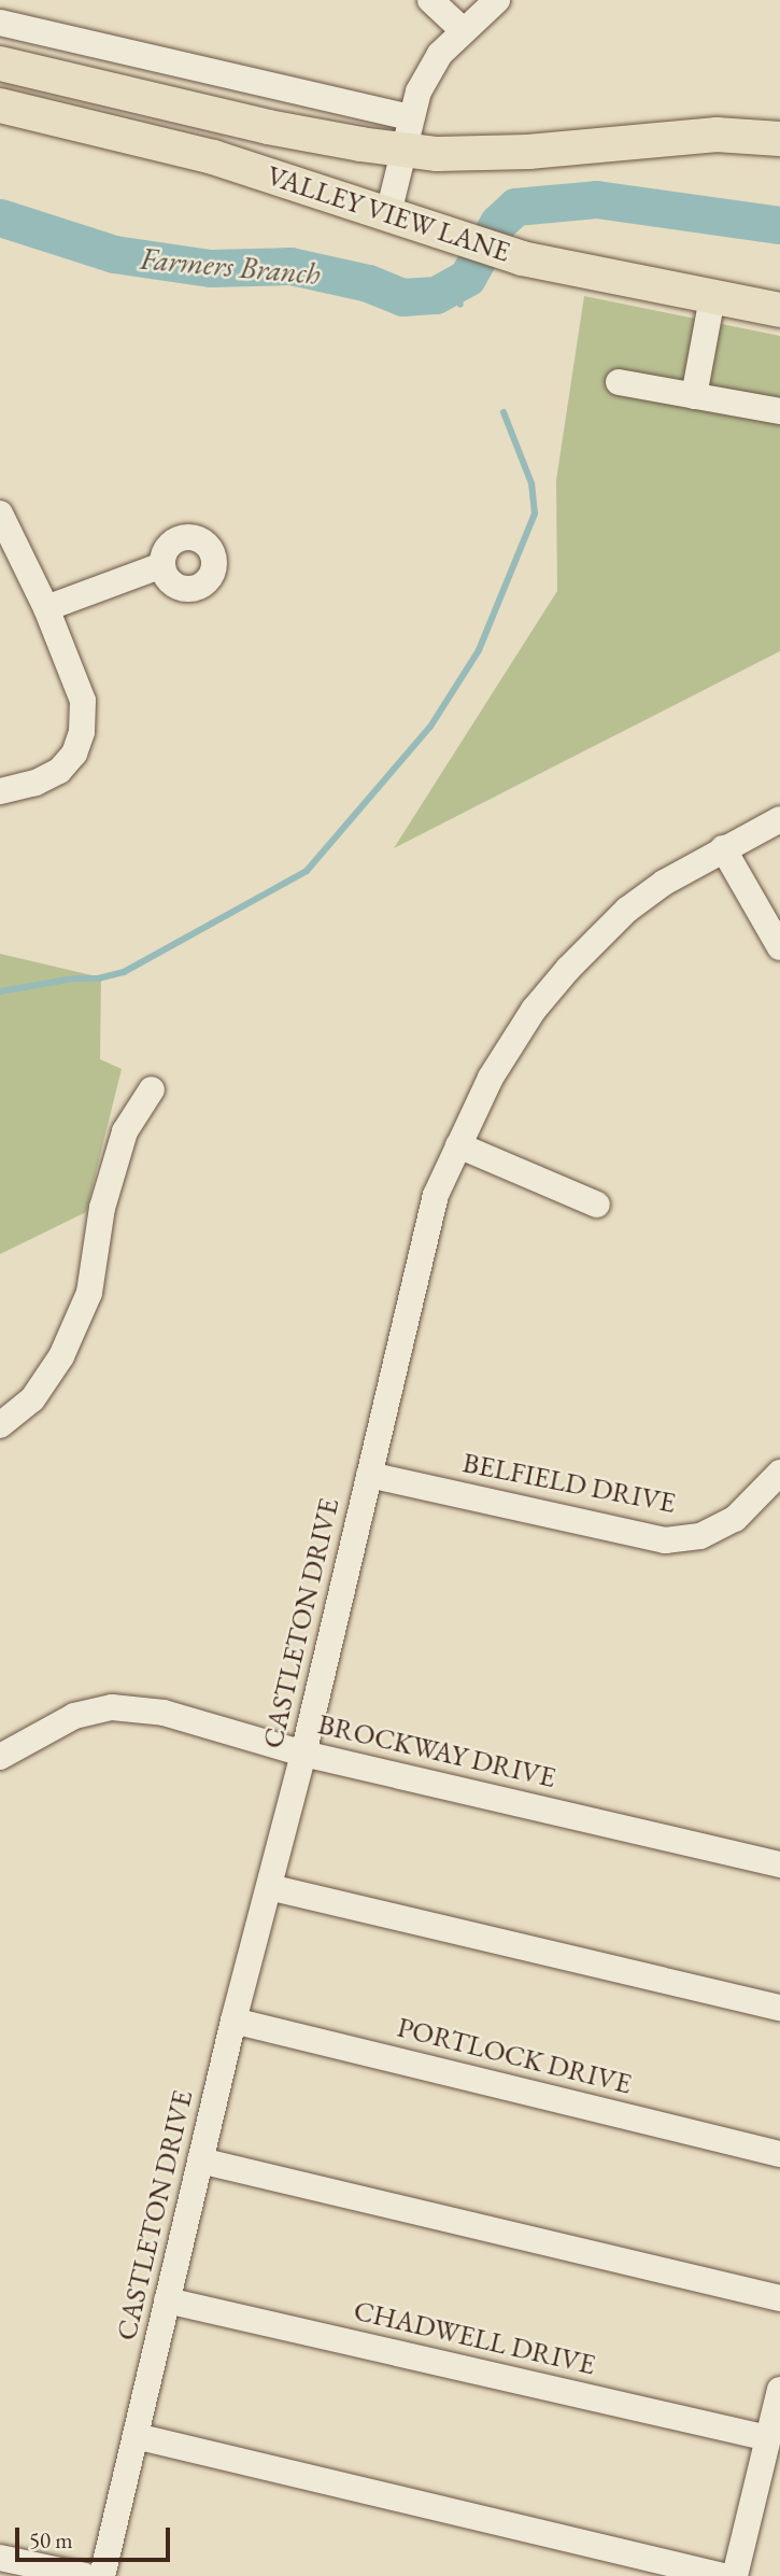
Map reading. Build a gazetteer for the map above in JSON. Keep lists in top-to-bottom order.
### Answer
{
  "streets": {
    "main road": ["VALLEY VIEW LANE"],
    "street": [
      "BELFIELD DRIVE",
      "CASTLETON DRIVE",
      "BROCKWAY DRIVE",
      "PORTLOCK DRIVE",
      "CHADWELL DRIVE"
    ]
  },
  "crossings": [
    ["BELFIELD DRIVE", "CASTLETON DRIVE"],
    ["CASTLETON DRIVE", "BROCKWAY DRIVE"],
    ["CASTLETON DRIVE", "PORTLOCK DRIVE"],
    ["CASTLETON DRIVE", "CHADWELL DRIVE"]
  ],
  "water": ["Farmers Branch"],
  "scale_bar": "50 m"
}
